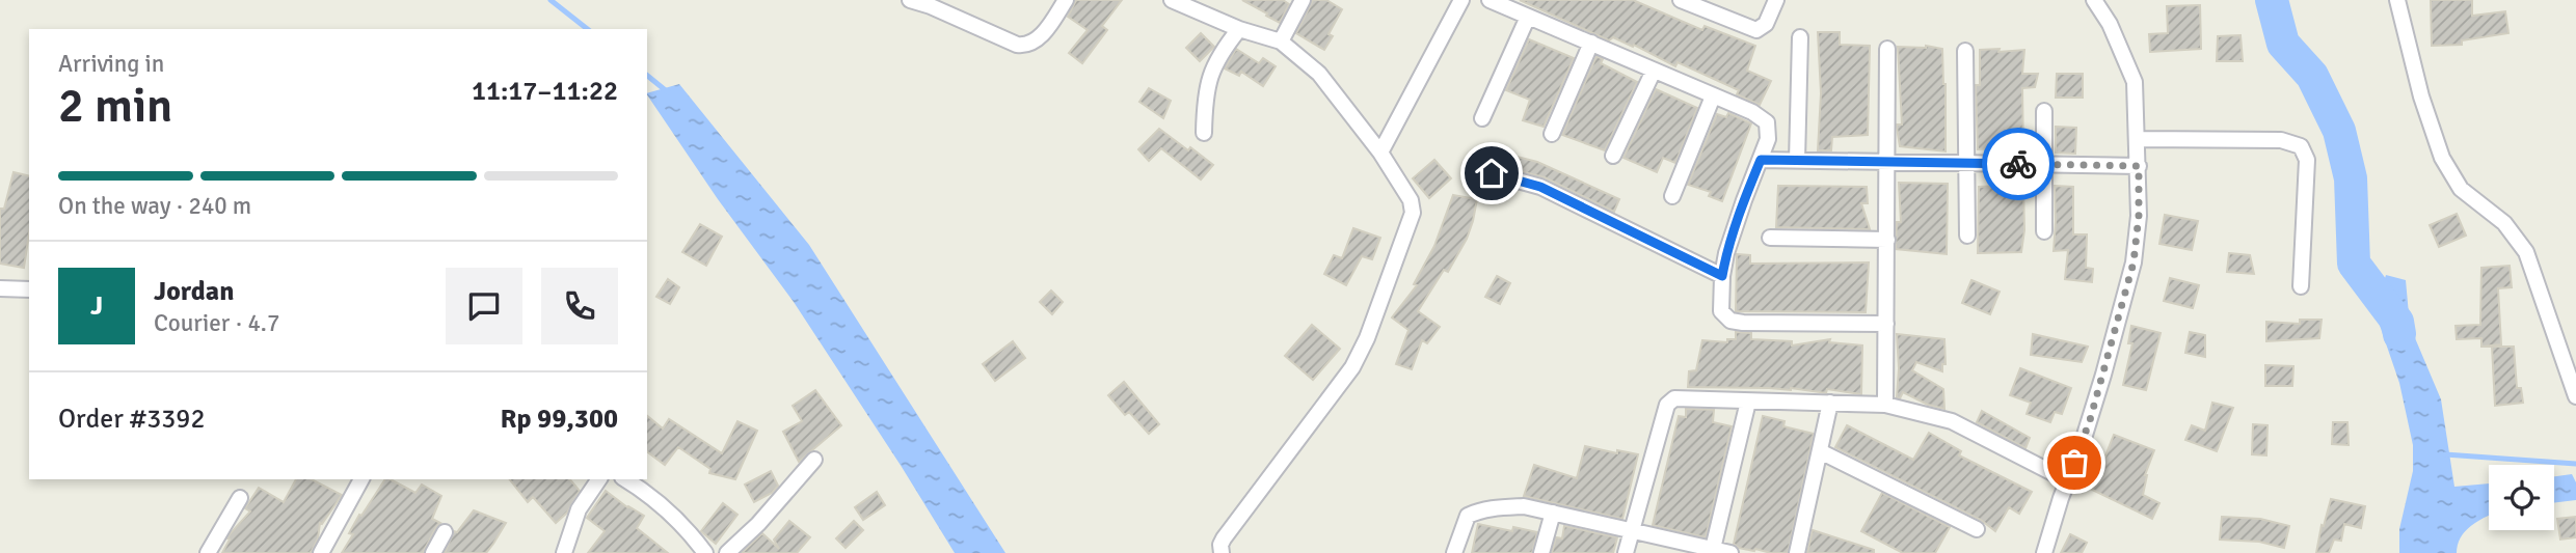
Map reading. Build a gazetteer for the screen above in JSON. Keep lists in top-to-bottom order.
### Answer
{
  "page": {
    "heading": ["2 min", "Arriving in", "11:17–11:22"],
    "panel": [
      "Jordan",
      "Courier · 4.7",
      "Order #3392",
      "Rp 99,300"
    ],
    "bar": "On the way · 240 m",
    "round": "J"
  }
}
